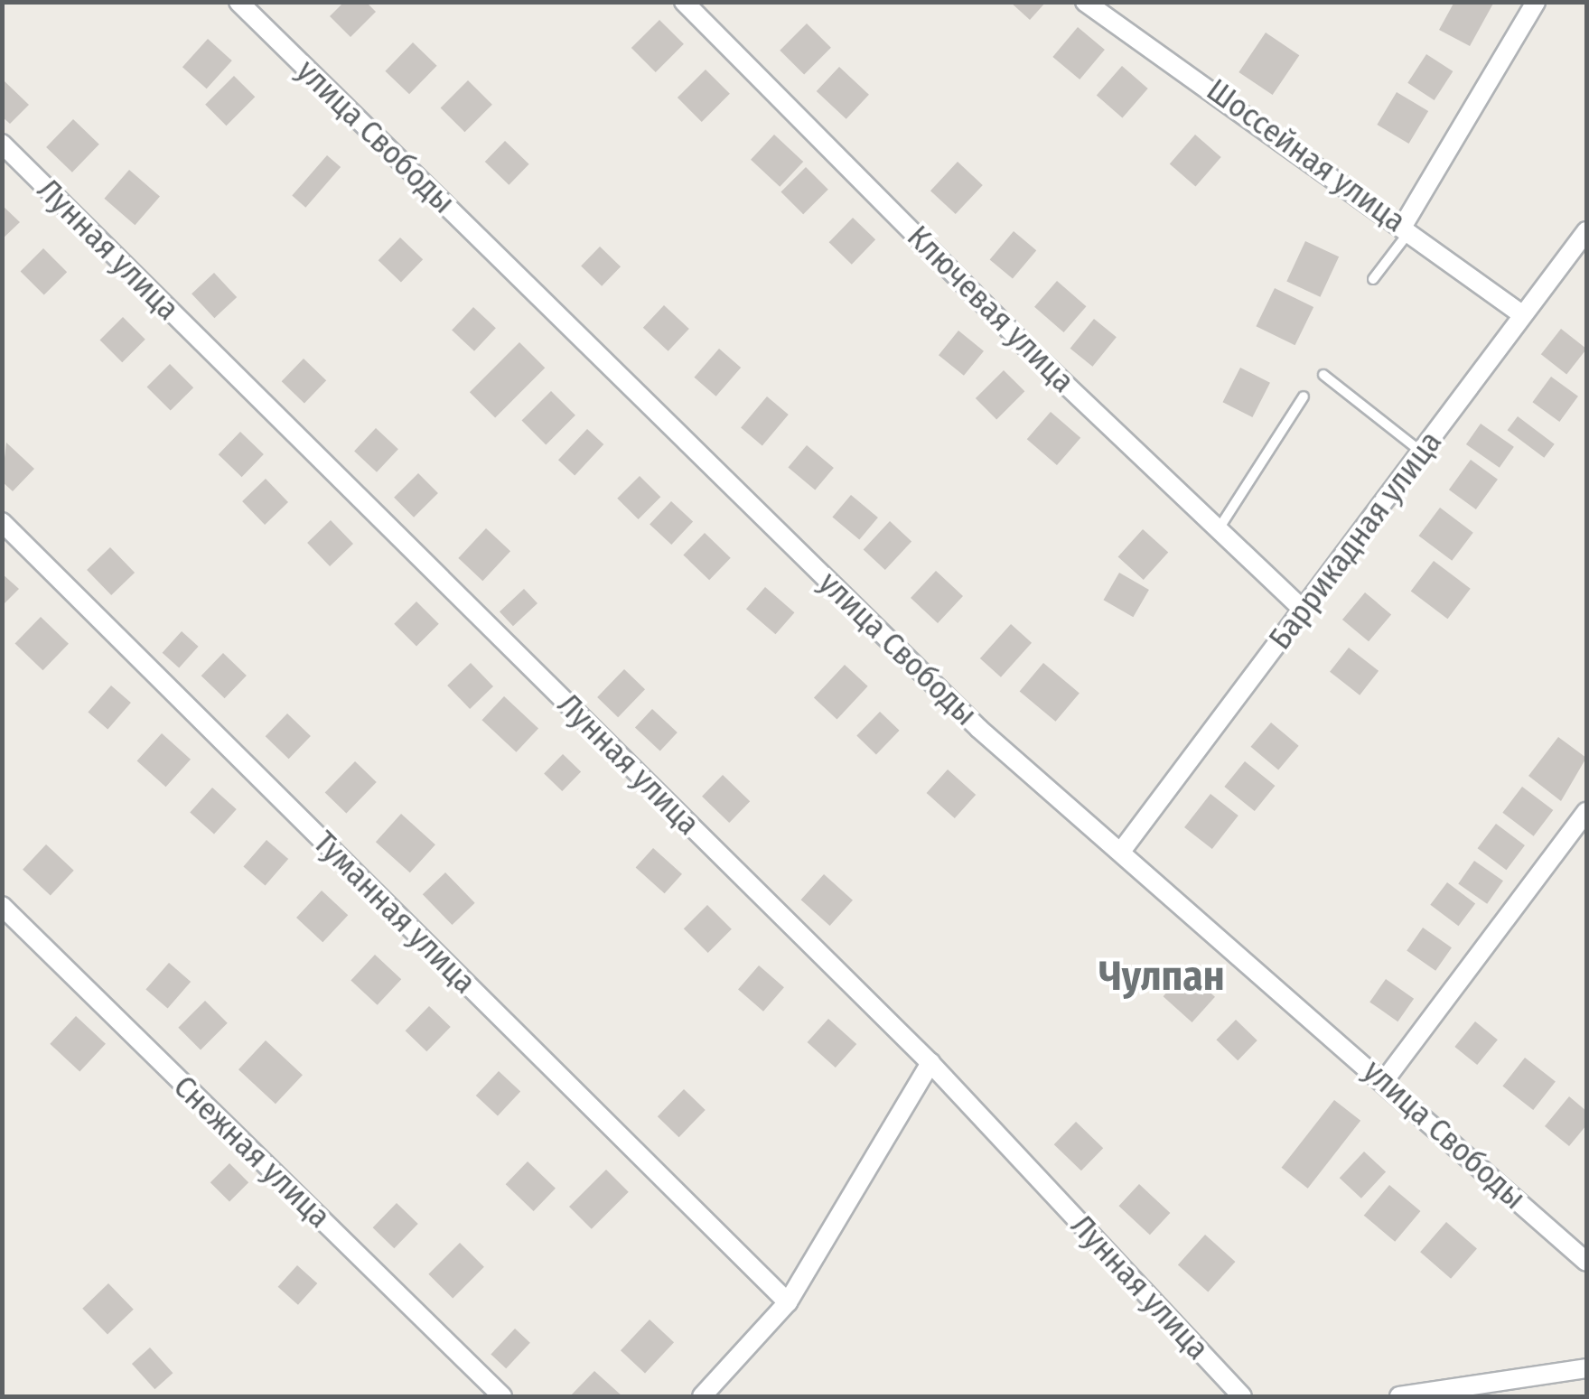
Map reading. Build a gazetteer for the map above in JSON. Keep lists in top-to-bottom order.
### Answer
{
  "streets": {
    "street": [
      "улица Свободы",
      "Шоссейная улица",
      "Лунная улица",
      "Ключевая улица",
      "Баррикадная улица",
      "Туманная улица",
      "Снежная улица"
    ]
  },
  "crossings": [
    ["улица Свободы", "Баррикадная улица"],
    ["Шоссейная улица", "Баррикадная улица"],
    ["Ключевая улица", "Баррикадная улица"]
  ],
  "districts": ["Чулпан"]
}
